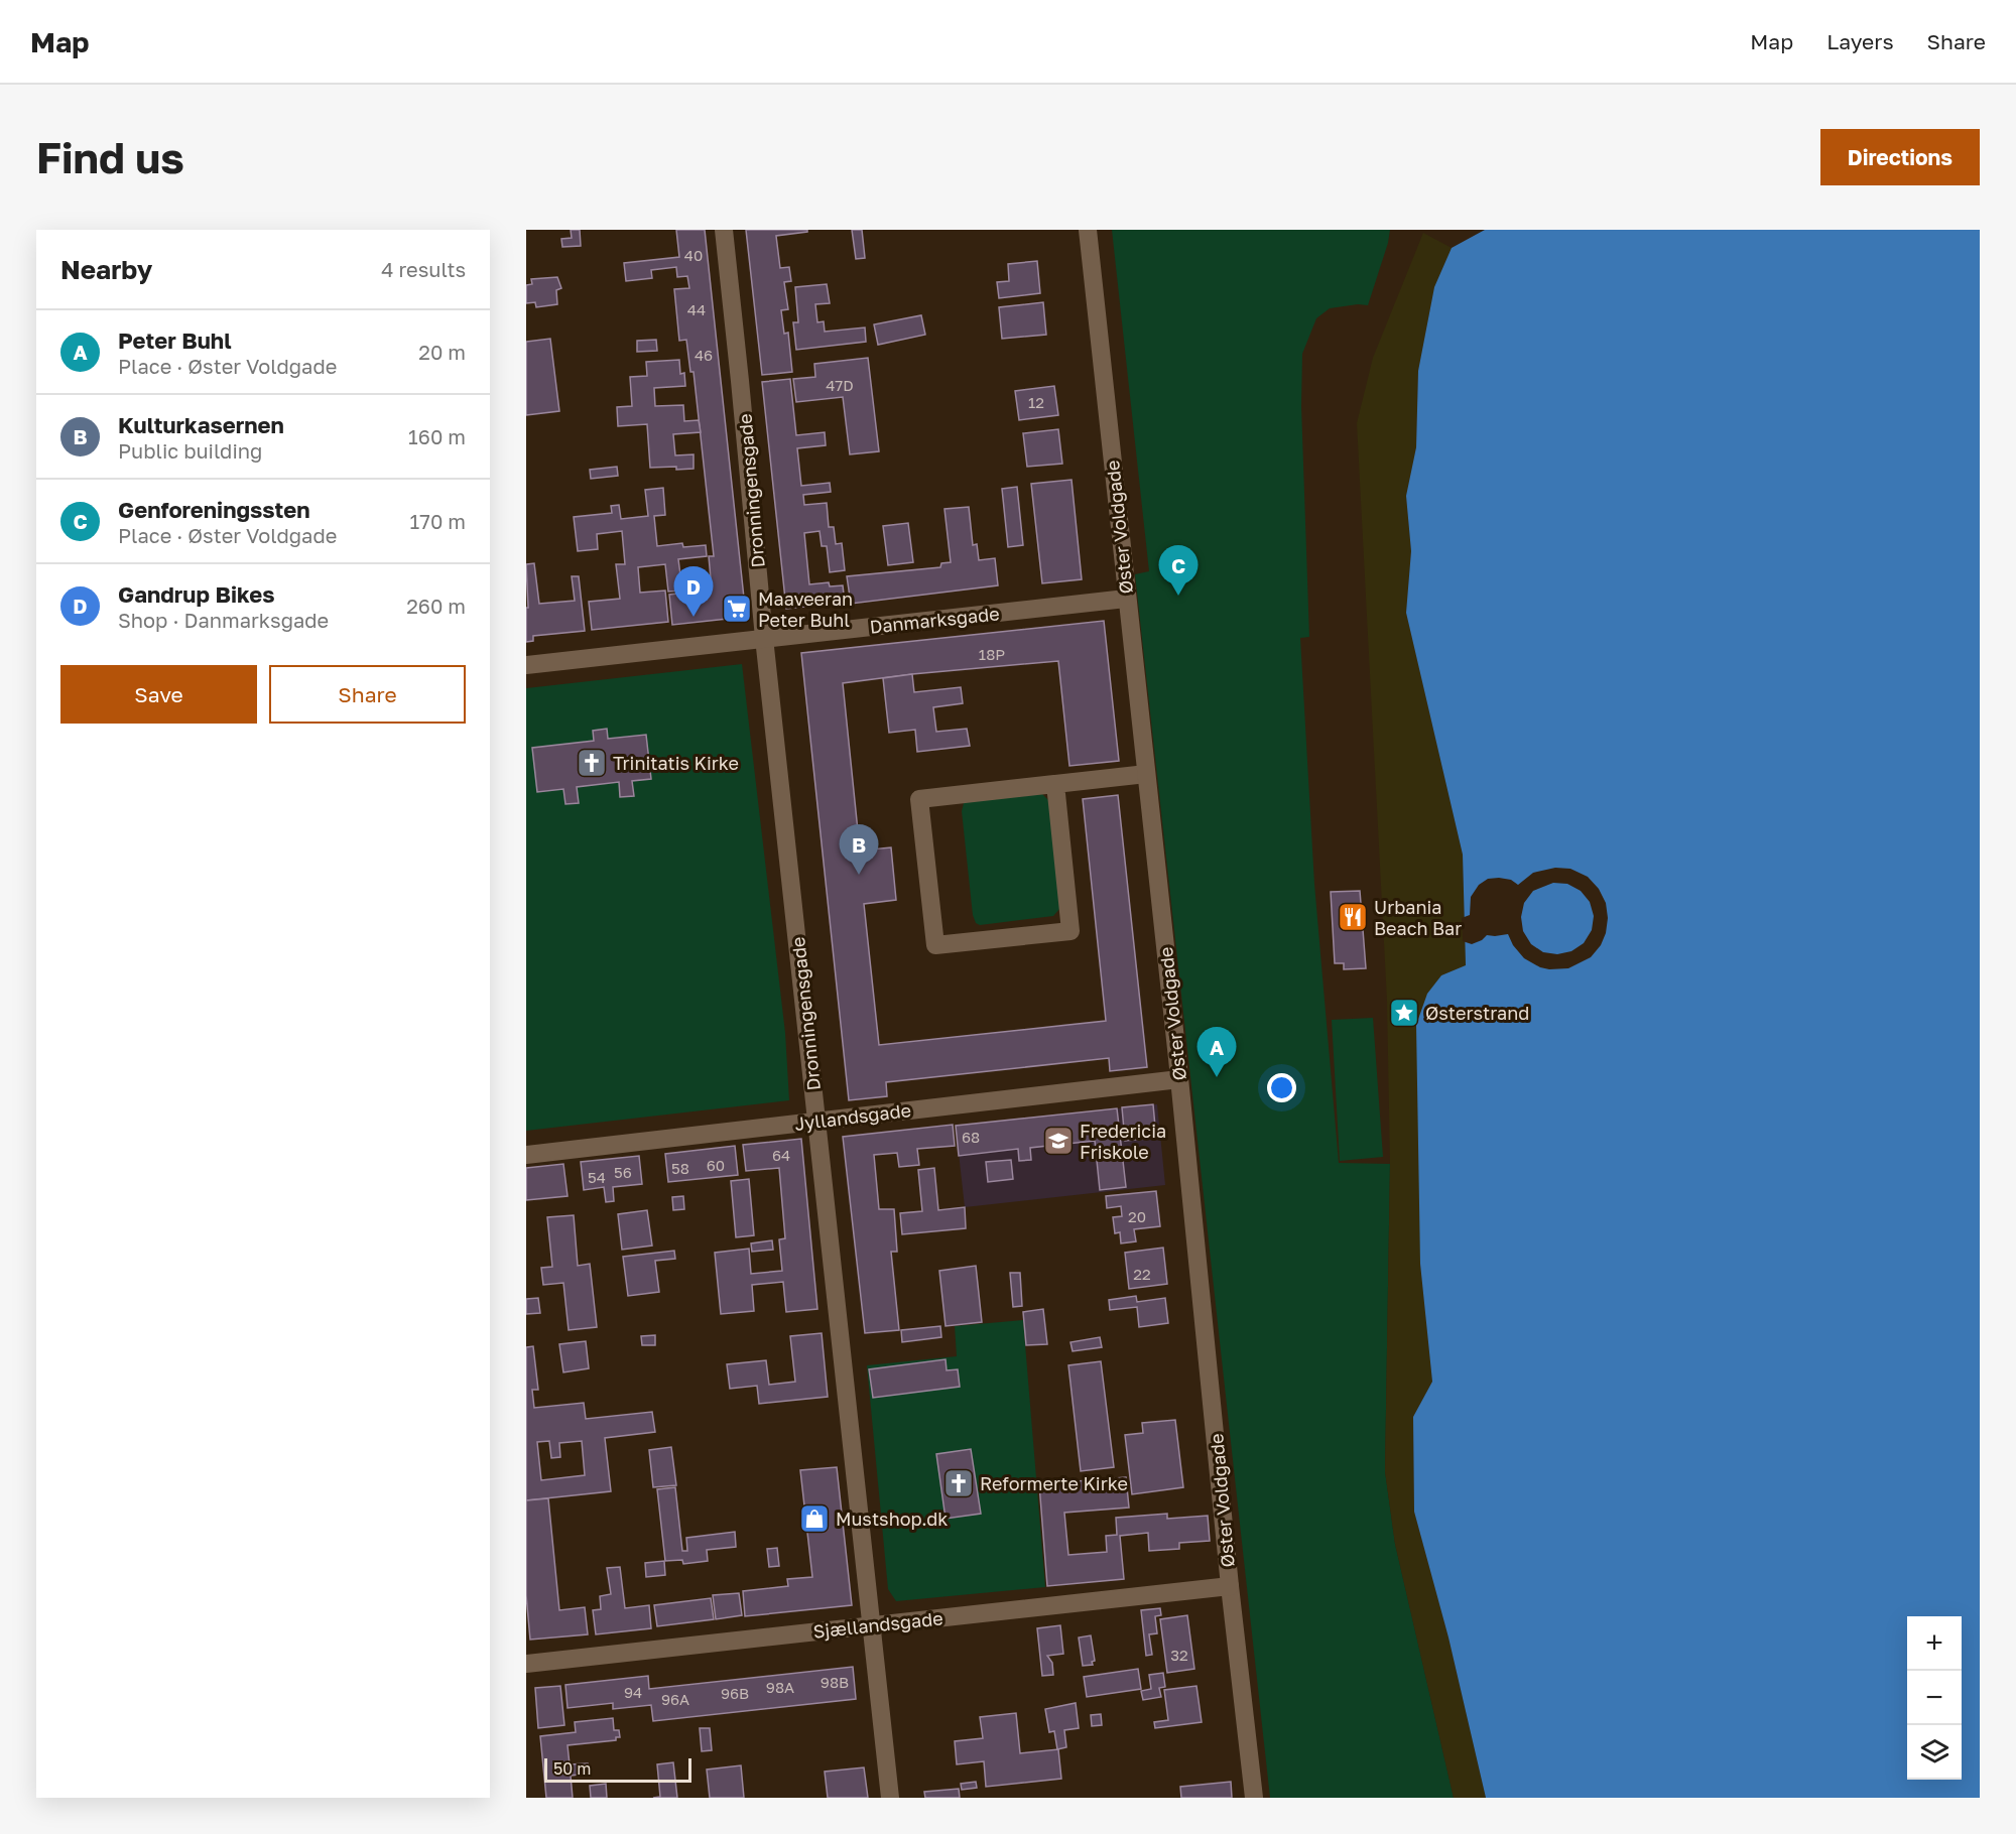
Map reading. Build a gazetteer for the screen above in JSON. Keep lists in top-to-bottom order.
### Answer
{
  "streets": {
    "street": [
      "Dronningensgade",
      "Øster Voldgade",
      "Danmarksgade",
      "Jyllandsgade",
      "Sjællandsgade"
    ]
  },
  "crossings": [
    ["Dronningensgade", "Danmarksgade"],
    ["Dronningensgade", "Jyllandsgade"],
    ["Dronningensgade", "Sjællandsgade"],
    ["Øster Voldgade", "Danmarksgade"],
    ["Øster Voldgade", "Jyllandsgade"],
    ["Øster Voldgade", "Sjællandsgade"]
  ],
  "places": {
    "supermarket": ["Maaveeran Peter Buhl"],
    "church": ["Trinitatis Kirke", "Reformerte Kirke"],
    "restaurant": ["Urbania Beach Bar"],
    "place": ["Østerstrand"],
    "school or university": ["Fredericia Friskole"],
    "shop": ["Mustshop.dk"]
  },
  "house_numbers": [
    "40",
    "44",
    "46",
    "47D",
    "12",
    "18P",
    "68",
    "64",
    "60",
    "58",
    "56",
    "54",
    "20",
    "22",
    "32",
    "98B",
    "98A",
    "94",
    "96B",
    "96A"
  ],
  "scale_bar": "50 m",
  "page": {
    "header": "Map",
    "nav": ["Map", "Layers", "Share"],
    "buttons": [
      "Directions",
      ["Save", "Share"]
    ],
    "title": "Find us",
    "heading": ["Nearby", "4 results"],
    "list": [
      {
        "mark": "A",
        "name": "Peter Buhl",
        "note": "Place · Øster Voldgade",
        "value": "20 m"
      },
      {
        "mark": "B",
        "name": "Kulturkasernen",
        "note": "Public building",
        "value": "160 m"
      },
      {
        "mark": "C",
        "name": "Genforeningssten",
        "note": "Place · Øster Voldgade",
        "value": "170 m"
      },
      {
        "mark": "D",
        "name": "Gandrup Bikes",
        "note": "Shop · Danmarksgade",
        "value": "260 m"
      }
    ],
    "pins": [
      "C",
      "D",
      "B",
      "A"
    ],
    "map_buttons": ["+", "−"],
    "scale": "50 m"
  }
}
